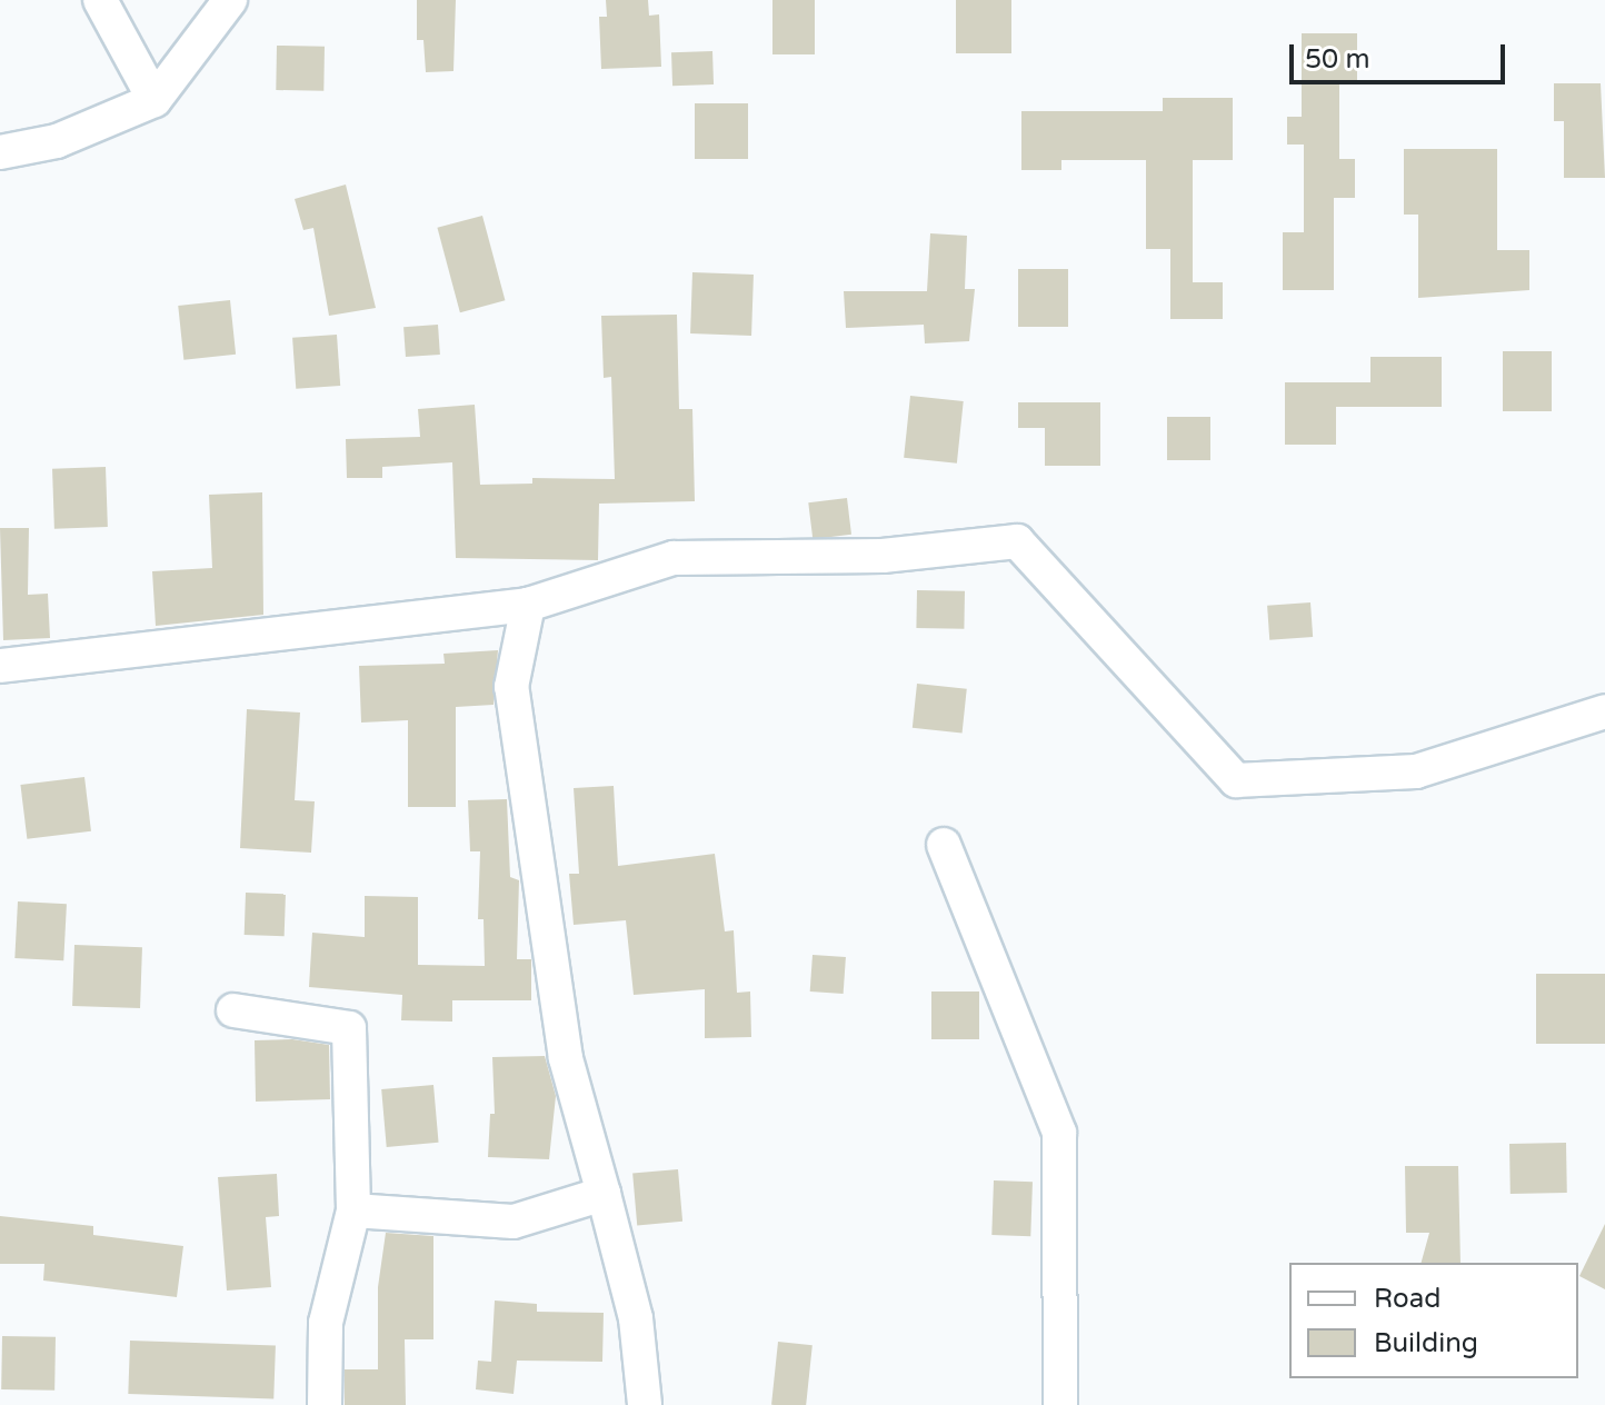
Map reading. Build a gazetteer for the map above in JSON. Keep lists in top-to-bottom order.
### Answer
{
  "legend": ["Road", "Building"],
  "scale_bar": "50 m"
}
